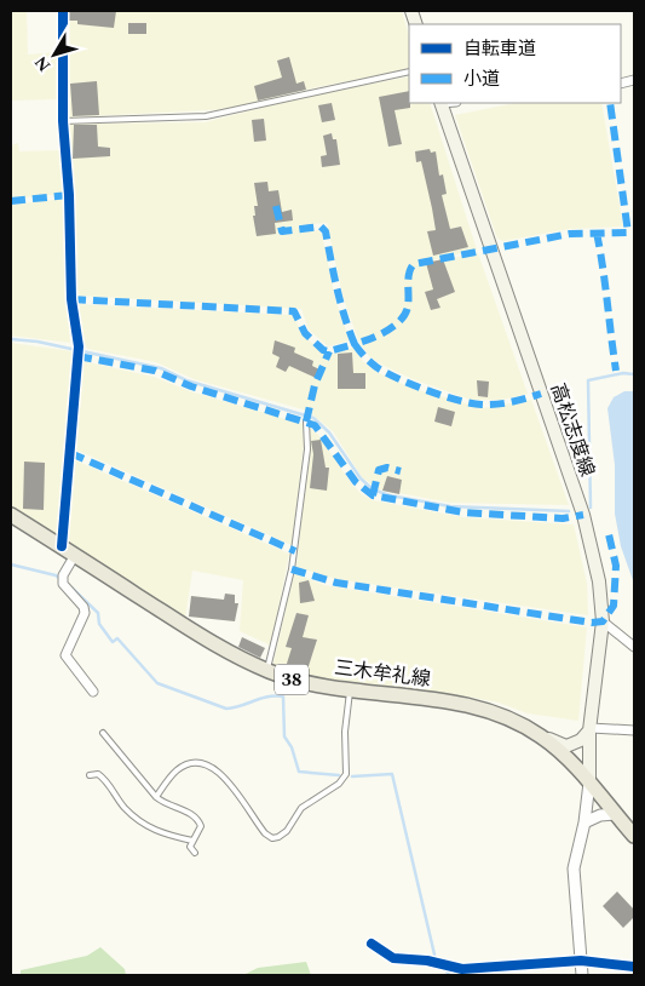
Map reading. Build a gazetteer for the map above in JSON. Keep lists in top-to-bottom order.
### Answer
{
  "streets": {
    "main road": ["高松志度線", "三木牟礼線", "38"]
  },
  "crossings": [
    ["高松志度線", "三木牟礼線"]
  ],
  "legend": ["自転車道", "小道"],
  "north": "bottom left"
}
